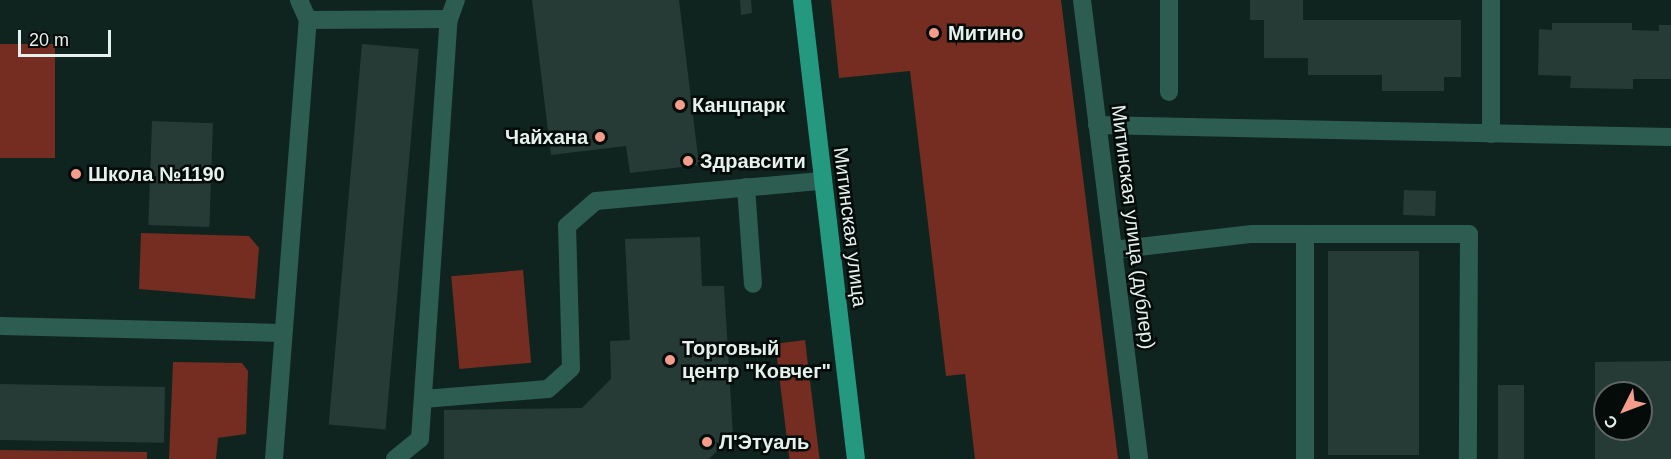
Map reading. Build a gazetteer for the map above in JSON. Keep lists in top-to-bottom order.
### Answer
{
  "streets": {
    "main road": ["Митинская улица"],
    "street": ["Митинская улица (дублер)"]
  },
  "places": [
    "Митино",
    "Канцпарк",
    "Чайхана",
    "Здравсити",
    "Школа №1190",
    "Торговый центр \"Ковчег\"",
    "Л'Этуаль"
  ],
  "scale_bar": "20 m",
  "north": "bottom left"
}
